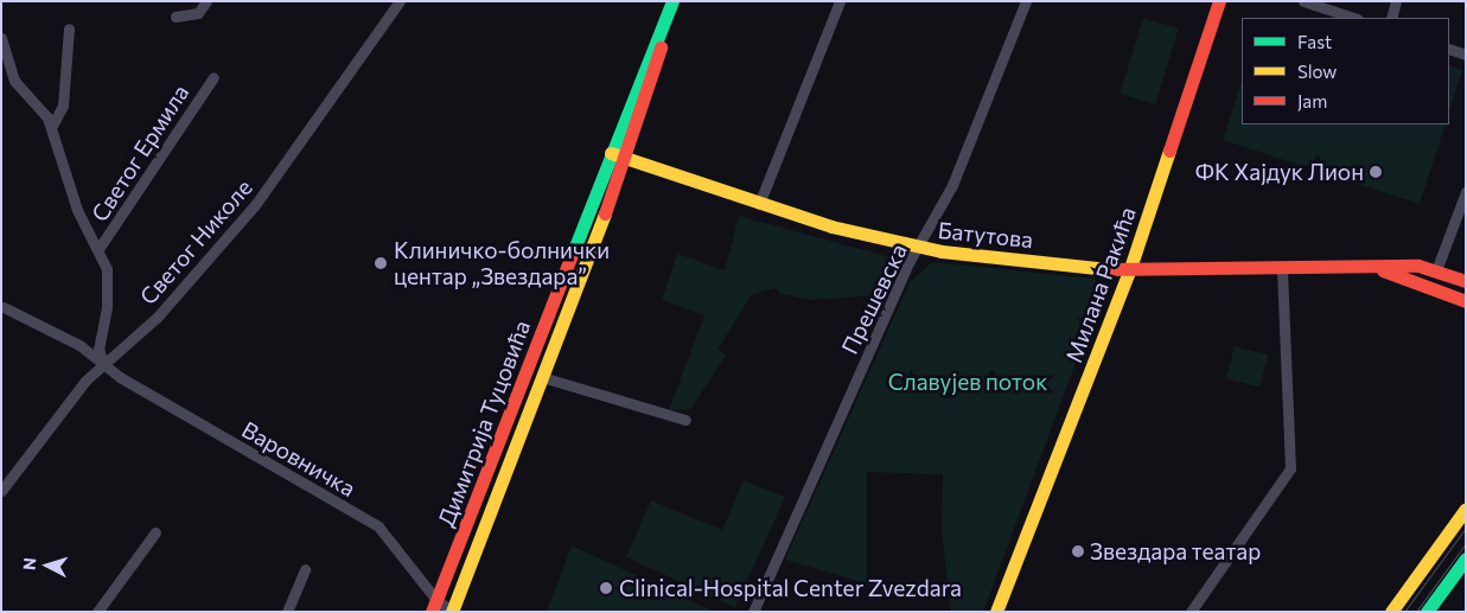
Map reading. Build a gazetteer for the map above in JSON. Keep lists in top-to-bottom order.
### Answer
{
  "streets": {
    "main road": ["Батутова", "Милана Ракића", "Димитрија Туцовића"],
    "street": [
      "Светог Ермила",
      "Светог Николе",
      "Прешевска",
      "Варовничка"
    ]
  },
  "crossings": [
    ["Светог Ермила", "Светог Николе"],
    ["Светог Ермила", "Варовничка"],
    ["Батутова", "Милана Ракића"],
    ["Батутова", "Прешевска"],
    ["Батутова", "Димитрија Туцовића"],
    ["Светог Николе", "Варовничка"],
    ["Димитрија Туцовића", "Варовничка"]
  ],
  "parks": ["Славујев поток"],
  "places": [
    "ФК Хајдук Лион",
    "Клиничко-болнички центар „Звездара”",
    "Звездара театар",
    "Clinical-Hospital Center Zvezdara"
  ],
  "legend": ["Fast", "Slow", "Jam"],
  "north": "left"
}
